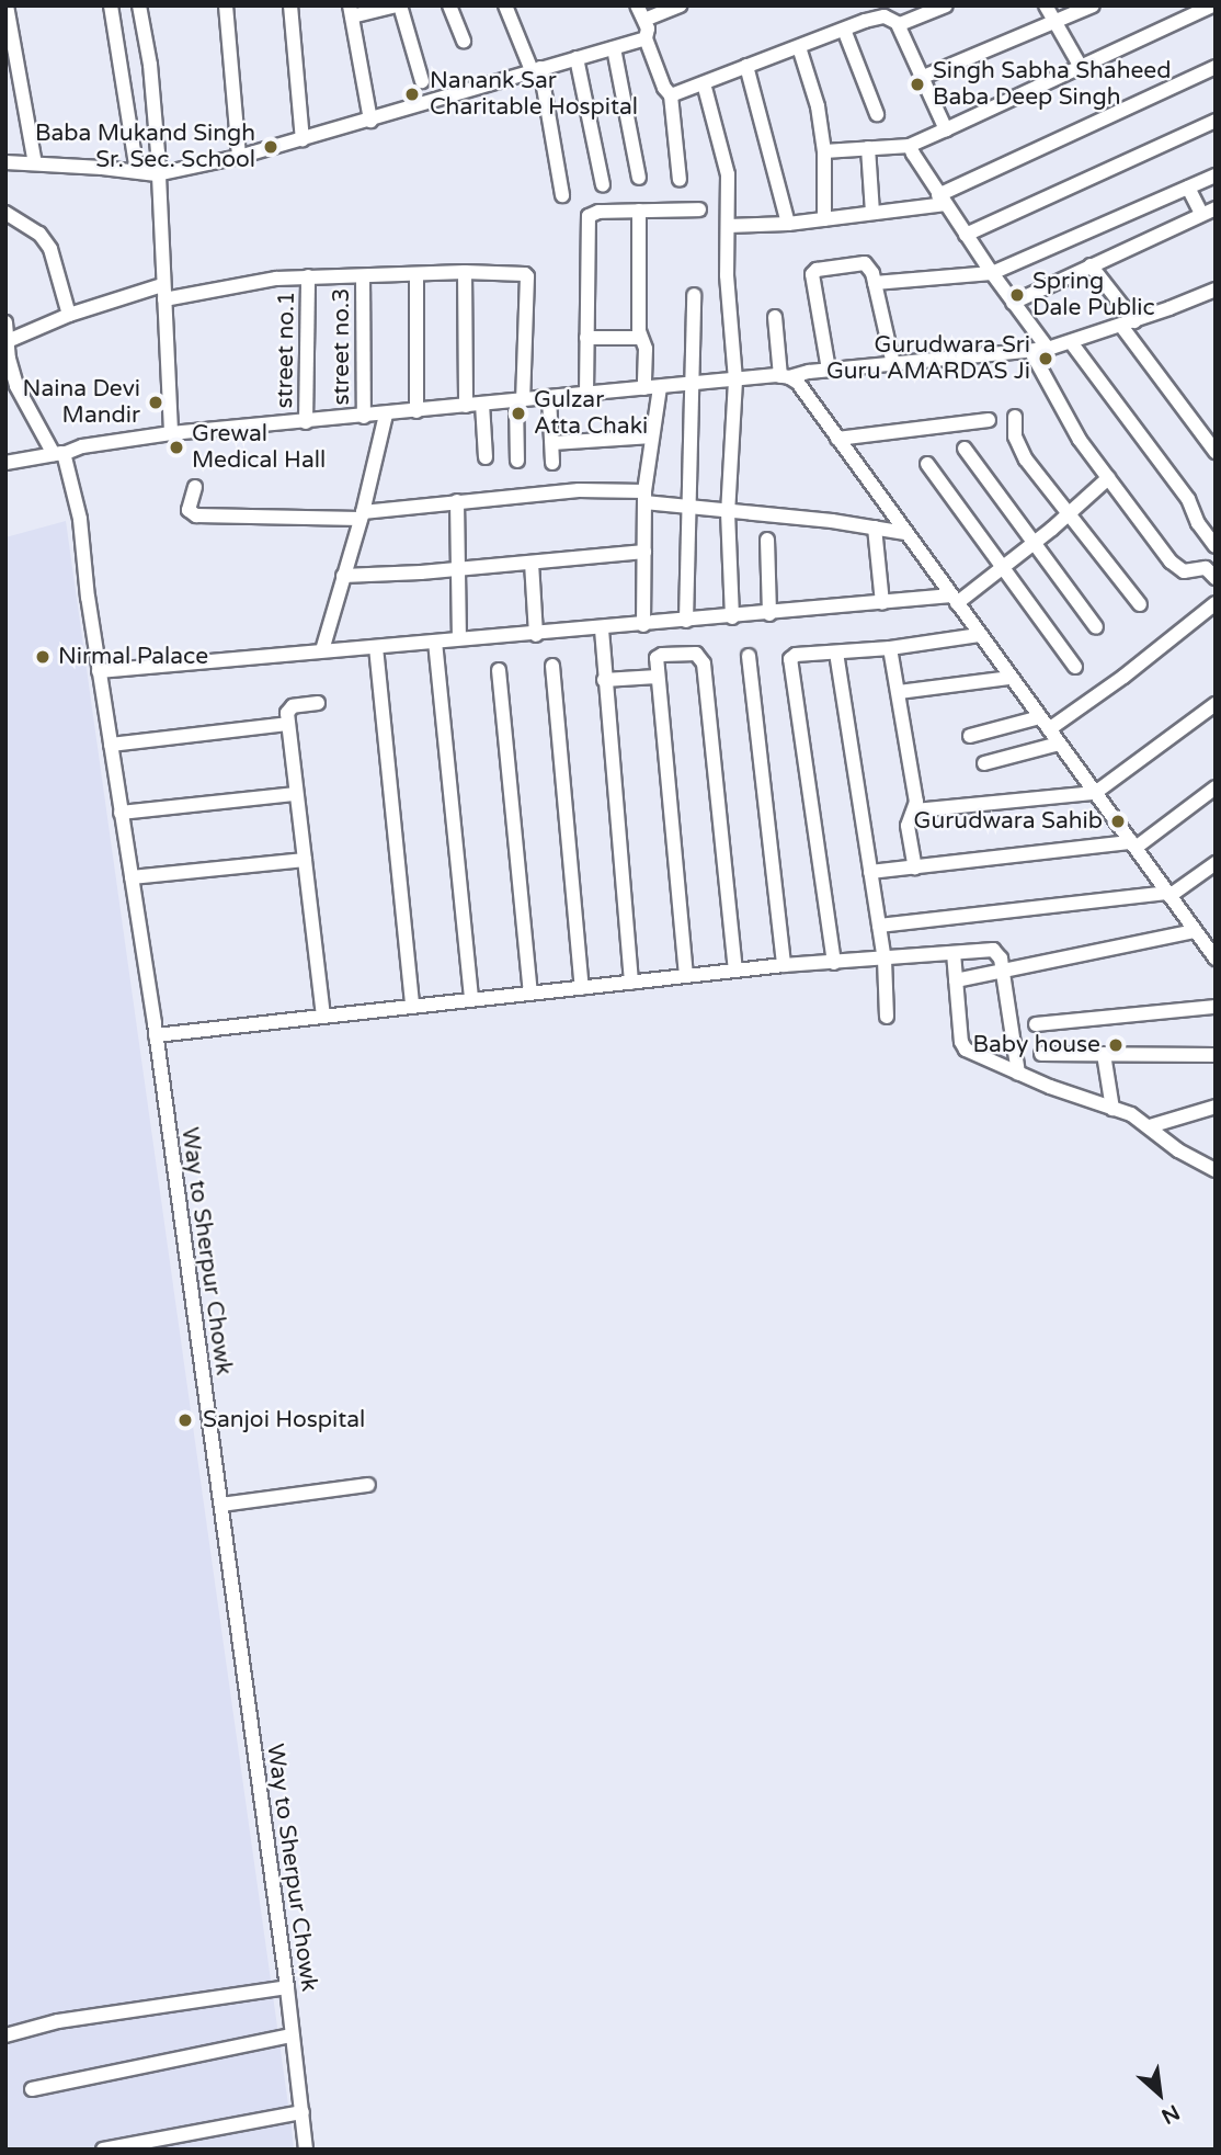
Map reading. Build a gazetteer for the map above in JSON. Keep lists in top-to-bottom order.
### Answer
{
  "streets": {
    "street": ["street no.3", "street no.1", "Way to Sherpur Chowk"]
  },
  "places": [
    "Singh Sabha Shaheed Baba Deep Singh",
    "Nanank Sar Charitable Hospital",
    "Baba Mukand Singh Sr. Sec. School",
    "Spring Dale Public",
    "Gurudwara Sri Guru AMARDAS Ji",
    "Naina Devi Mandir",
    "Gulzar Atta Chaki",
    "Grewal Medical Hall",
    "Nirmal Palace",
    "Gurudwara Sahib",
    "Baby house",
    "Sanjoi Hospital"
  ],
  "north": "bottom right"
}
